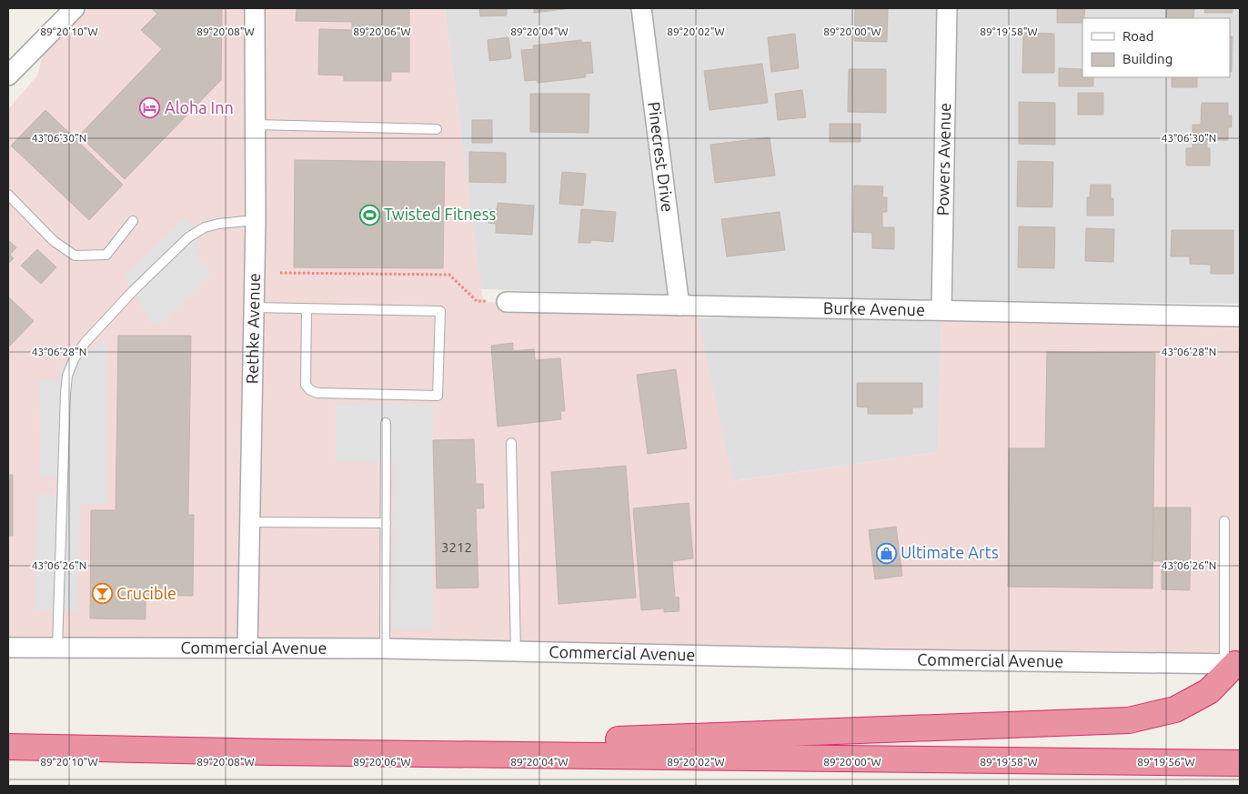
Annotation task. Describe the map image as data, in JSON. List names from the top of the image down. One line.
{"streets":{"street":["Pinecrest Drive","Powers Avenue","Burke Avenue","Rethke Avenue","Commercial Avenue"]},"crossings":[["Pinecrest Drive","Burke Avenue"],["Powers Avenue","Burke Avenue"],["Rethke Avenue","Commercial Avenue"]],"places":{"hotel":["Aloha Inn"],"sports":["Twisted Fitness"],"shop":["Ultimate Arts"],"bar":["Crucible"]},"house_numbers":["3212"],"legend":["Road","Building"],"coordinates":["89°20'10\"W","89°20'08\"W","89°20'06\"W","89°20'04\"W","89°20'02\"W","89°20'00\"W","89°19'58\"W","43°06'30\"N","43°06'28\"N","43°06'26\"N","89°19'56\"W"]}
